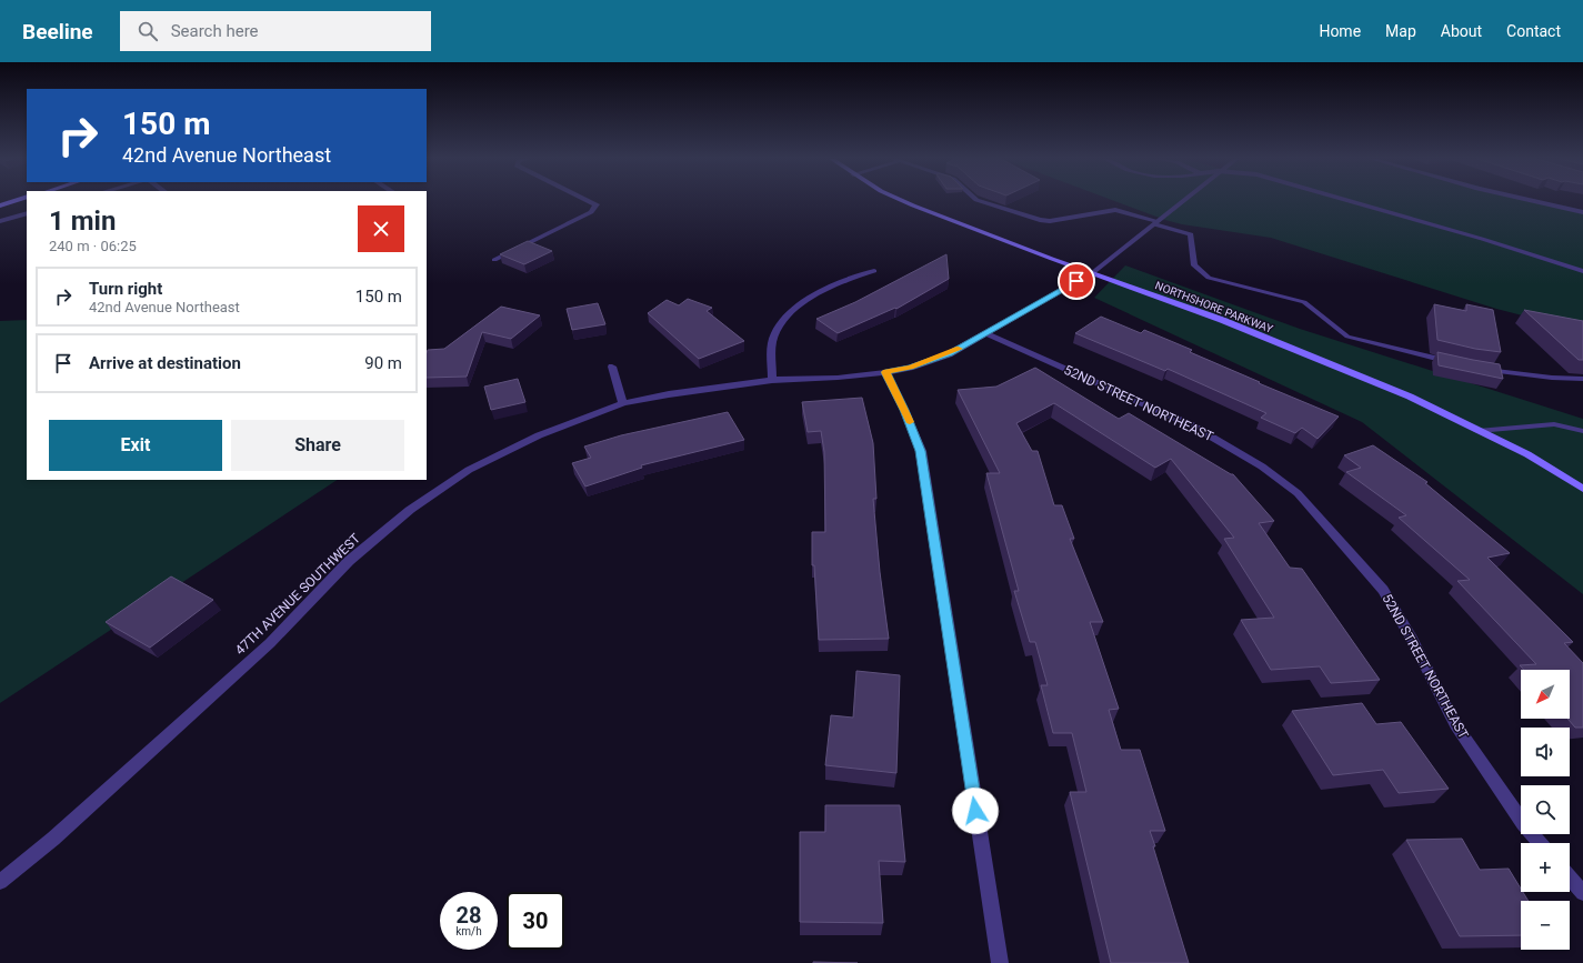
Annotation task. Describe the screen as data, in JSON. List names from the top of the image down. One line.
{"streets":{"street":["NORTHSHORE PARKWAY","52ND STREET NORTHEAST","47TH AVENUE SOUTHWEST"]},"crossings":[["NORTHSHORE PARKWAY","47TH AVENUE SOUTHWEST"],["52ND STREET NORTHEAST","47TH AVENUE SOUTHWEST"]],"north":"bottom left","page":{"header":"Beeline","search":"Search here","nav":["Home","Map","About","Contact"],"turn":["150 m","42nd Avenue Northeast"],"heading":["1 min","240 m · 06:25"],"list":[{"name":"Turn right","note":"42nd Avenue Northeast","value":"150 m"},{"name":"Arrive at destination","value":"90 m"}],"buttons":["Exit","Share"],"map_buttons":["+","−"],"speed":"28 km/h","limit":"30"}}
